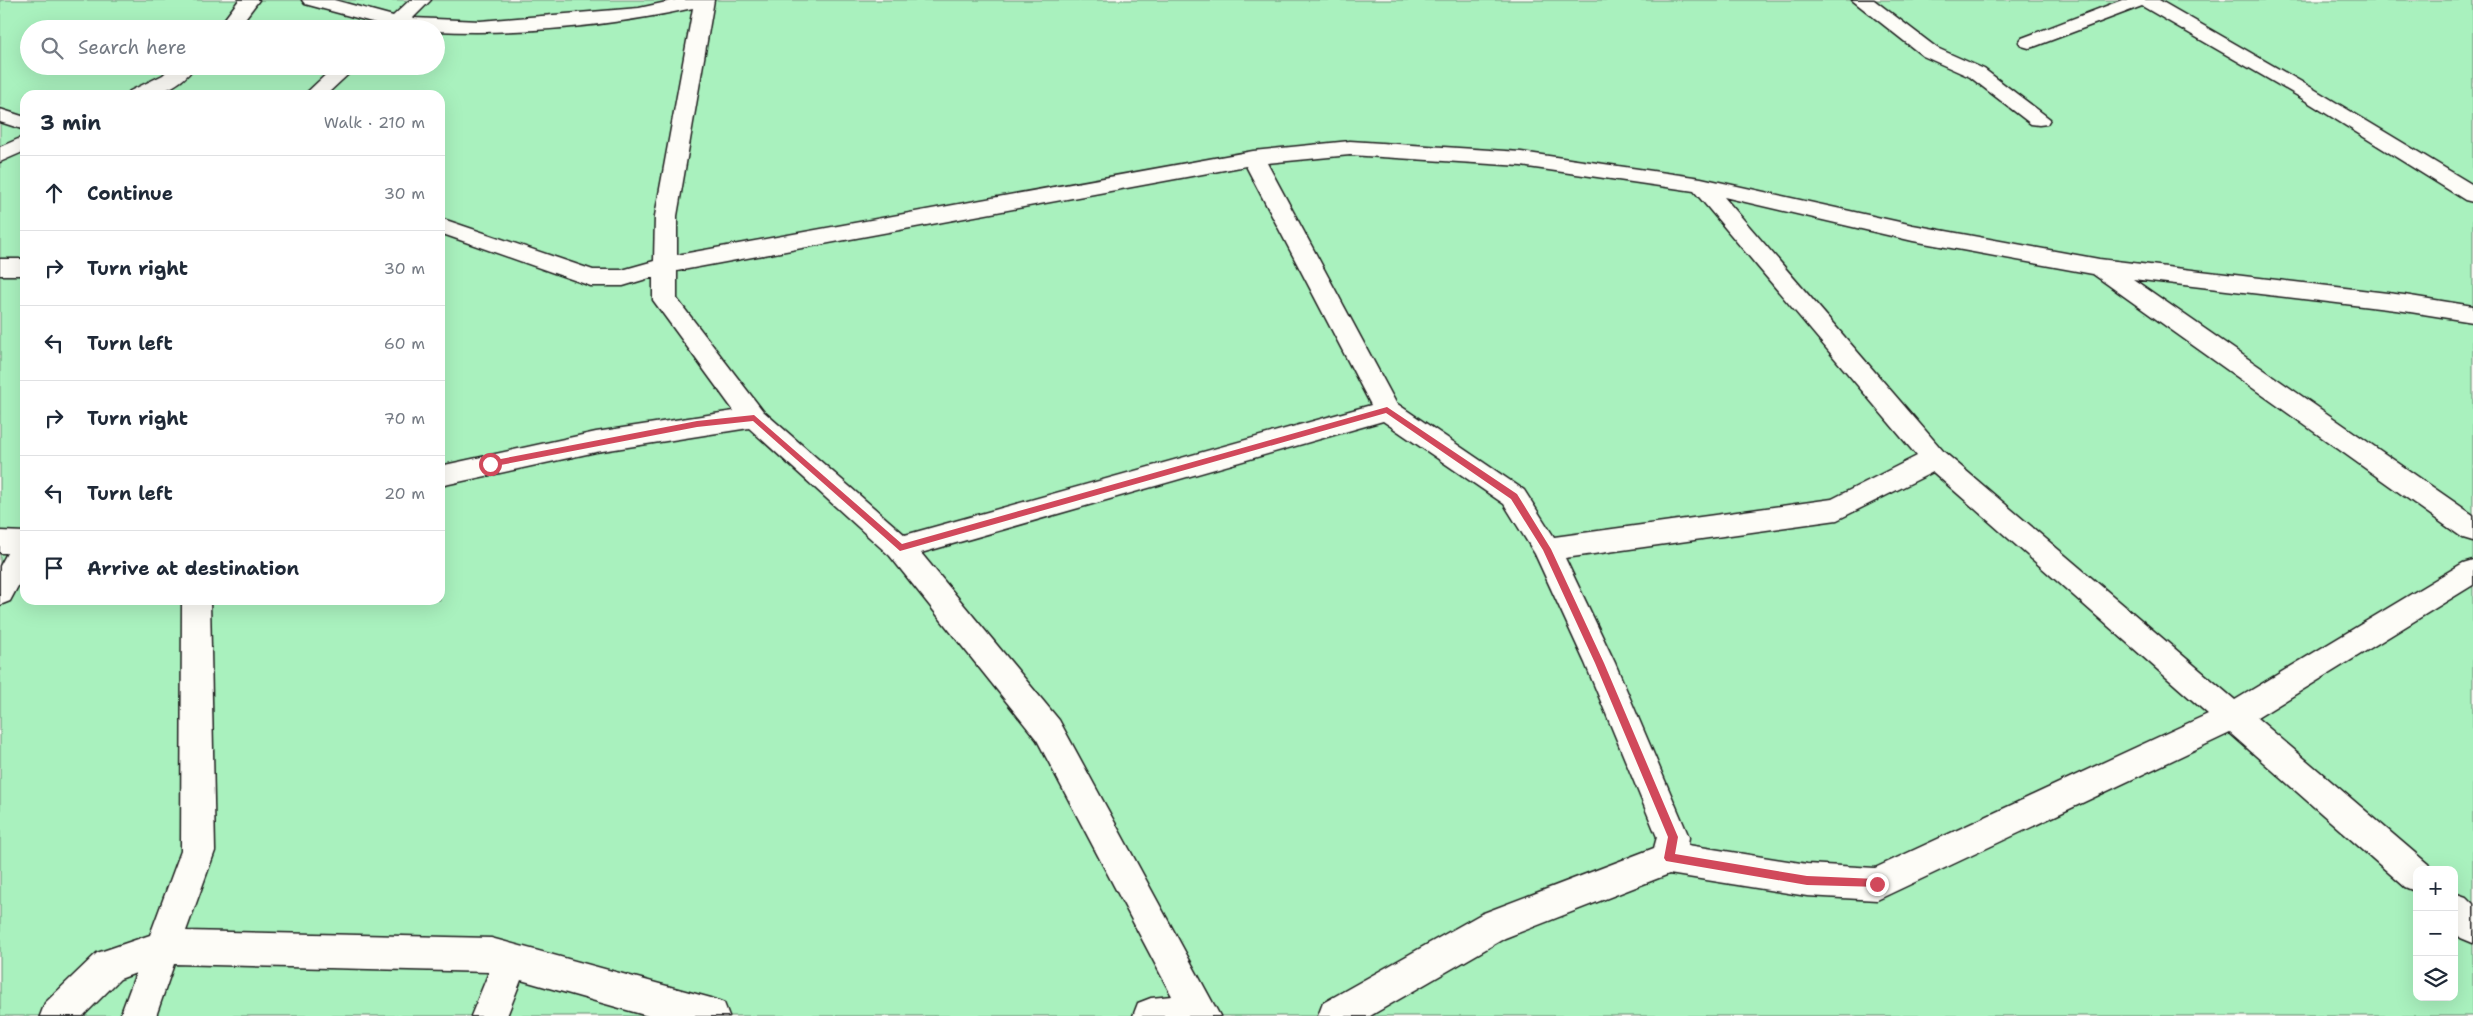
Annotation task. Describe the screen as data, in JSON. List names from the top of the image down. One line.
{"page":{"search":"Search here","heading":["3 min","Walk · 210 m"],"list":[["Continue","30 m"],["Turn right","30 m"],["Turn left","60 m"],["Turn right","70 m"],["Turn left","20 m"],"Arrive at destination"],"map_buttons":["+","−"]}}
